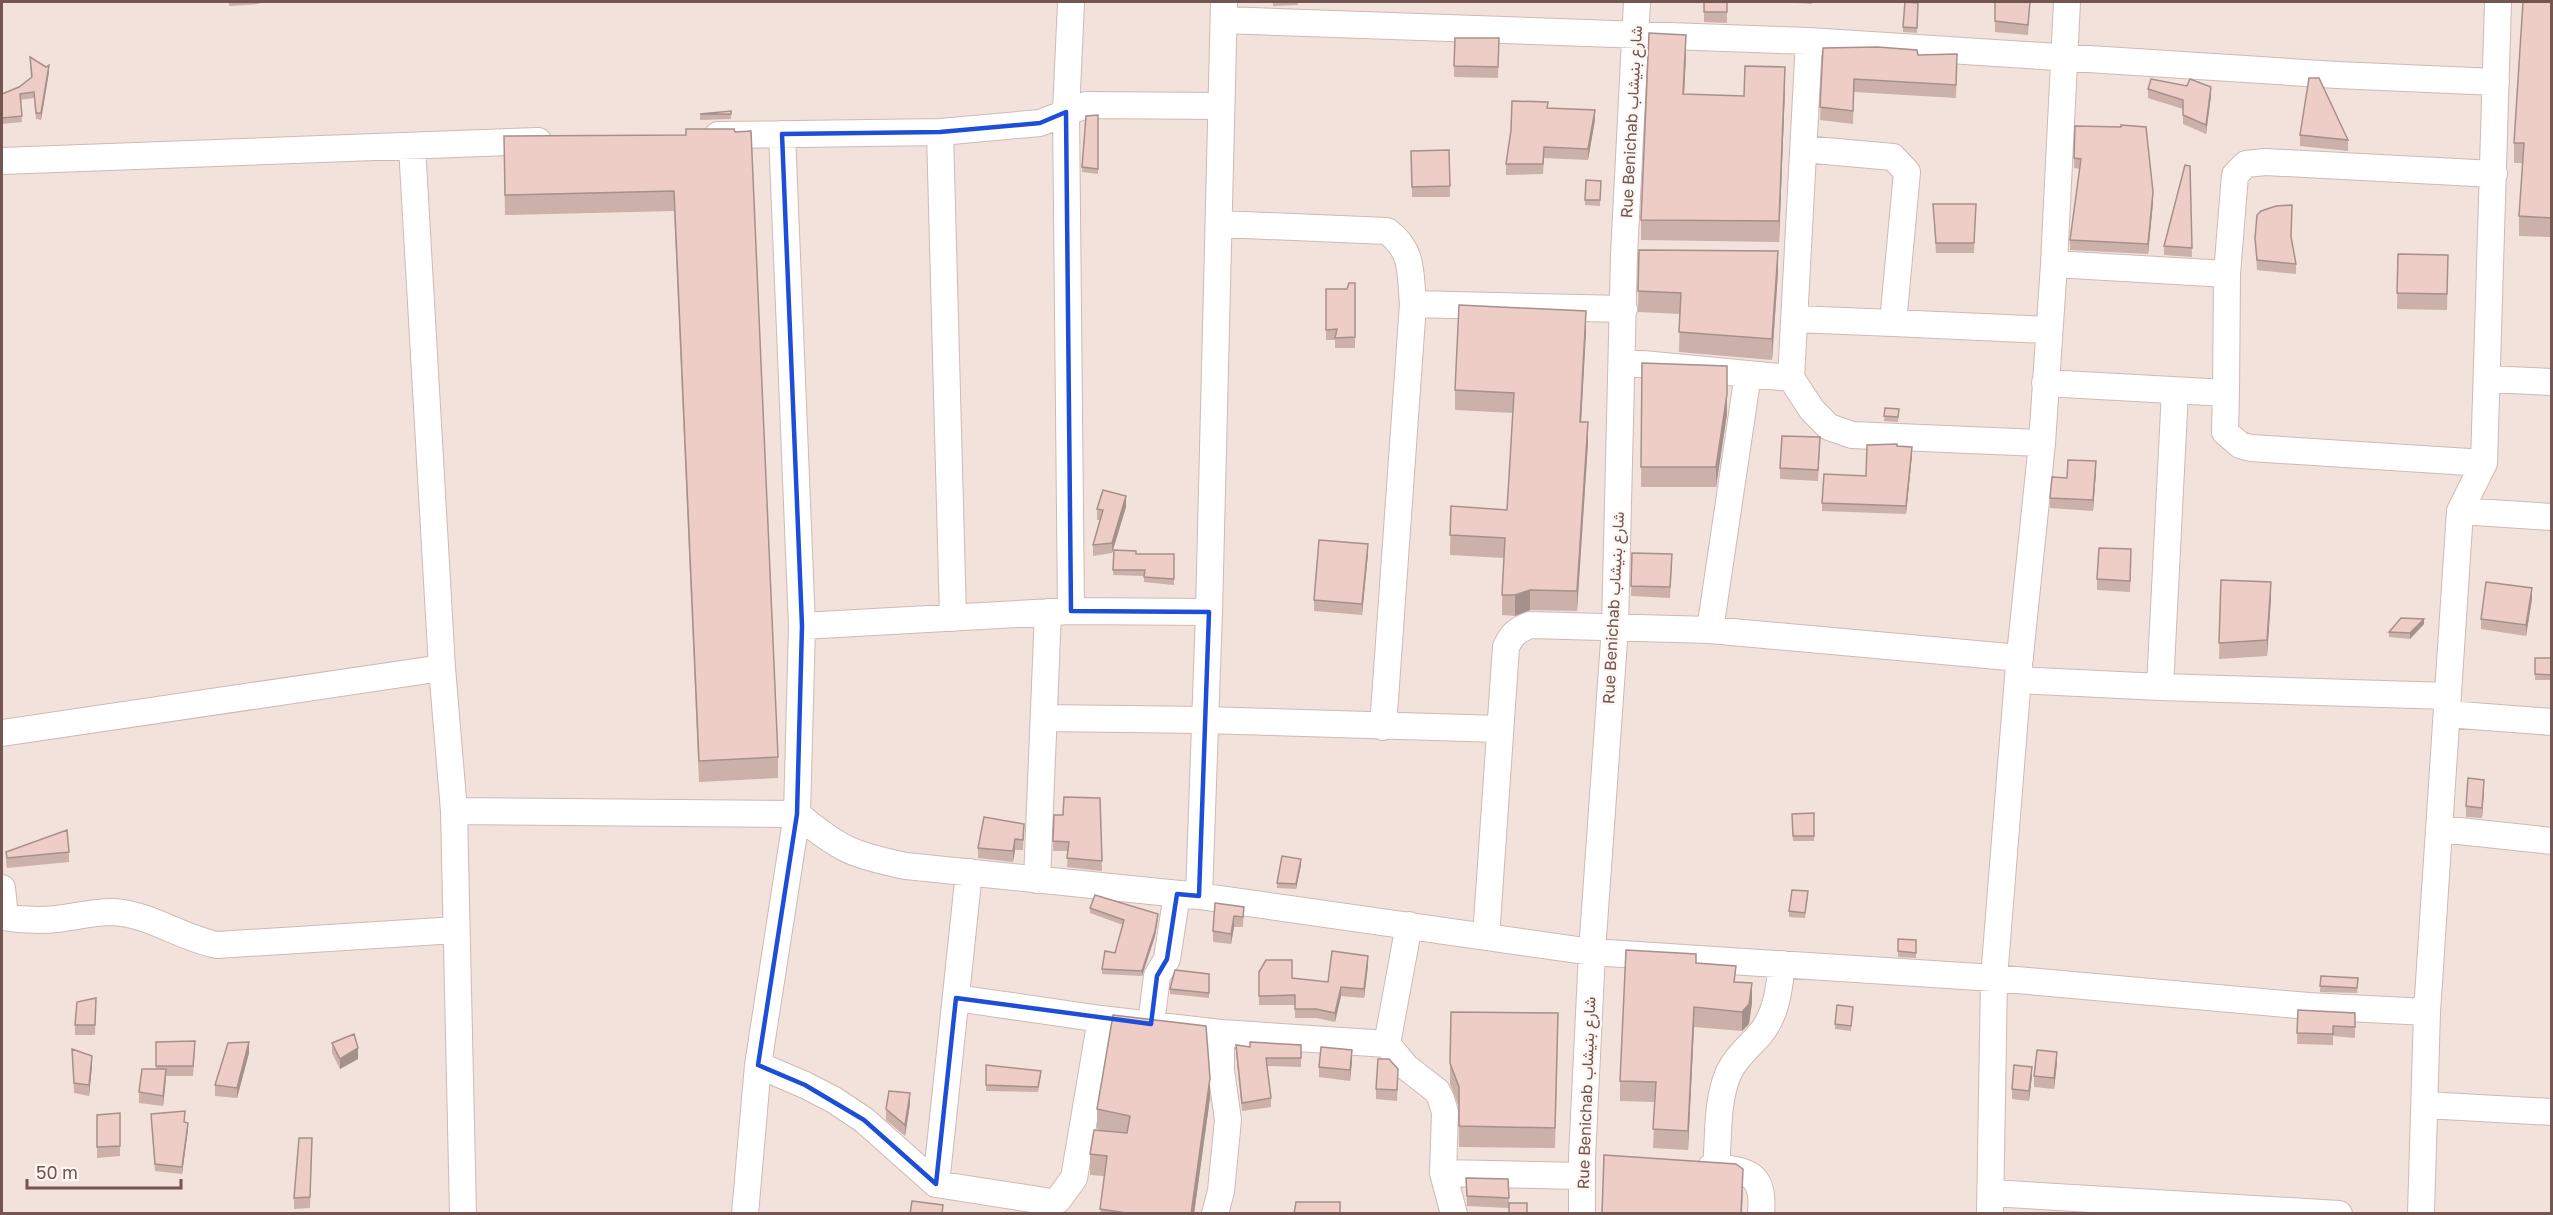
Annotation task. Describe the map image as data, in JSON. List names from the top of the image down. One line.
{"streets":{"street":["Rue Benichab شارع بنيشاب"]},"scale_bar":"50 m"}
